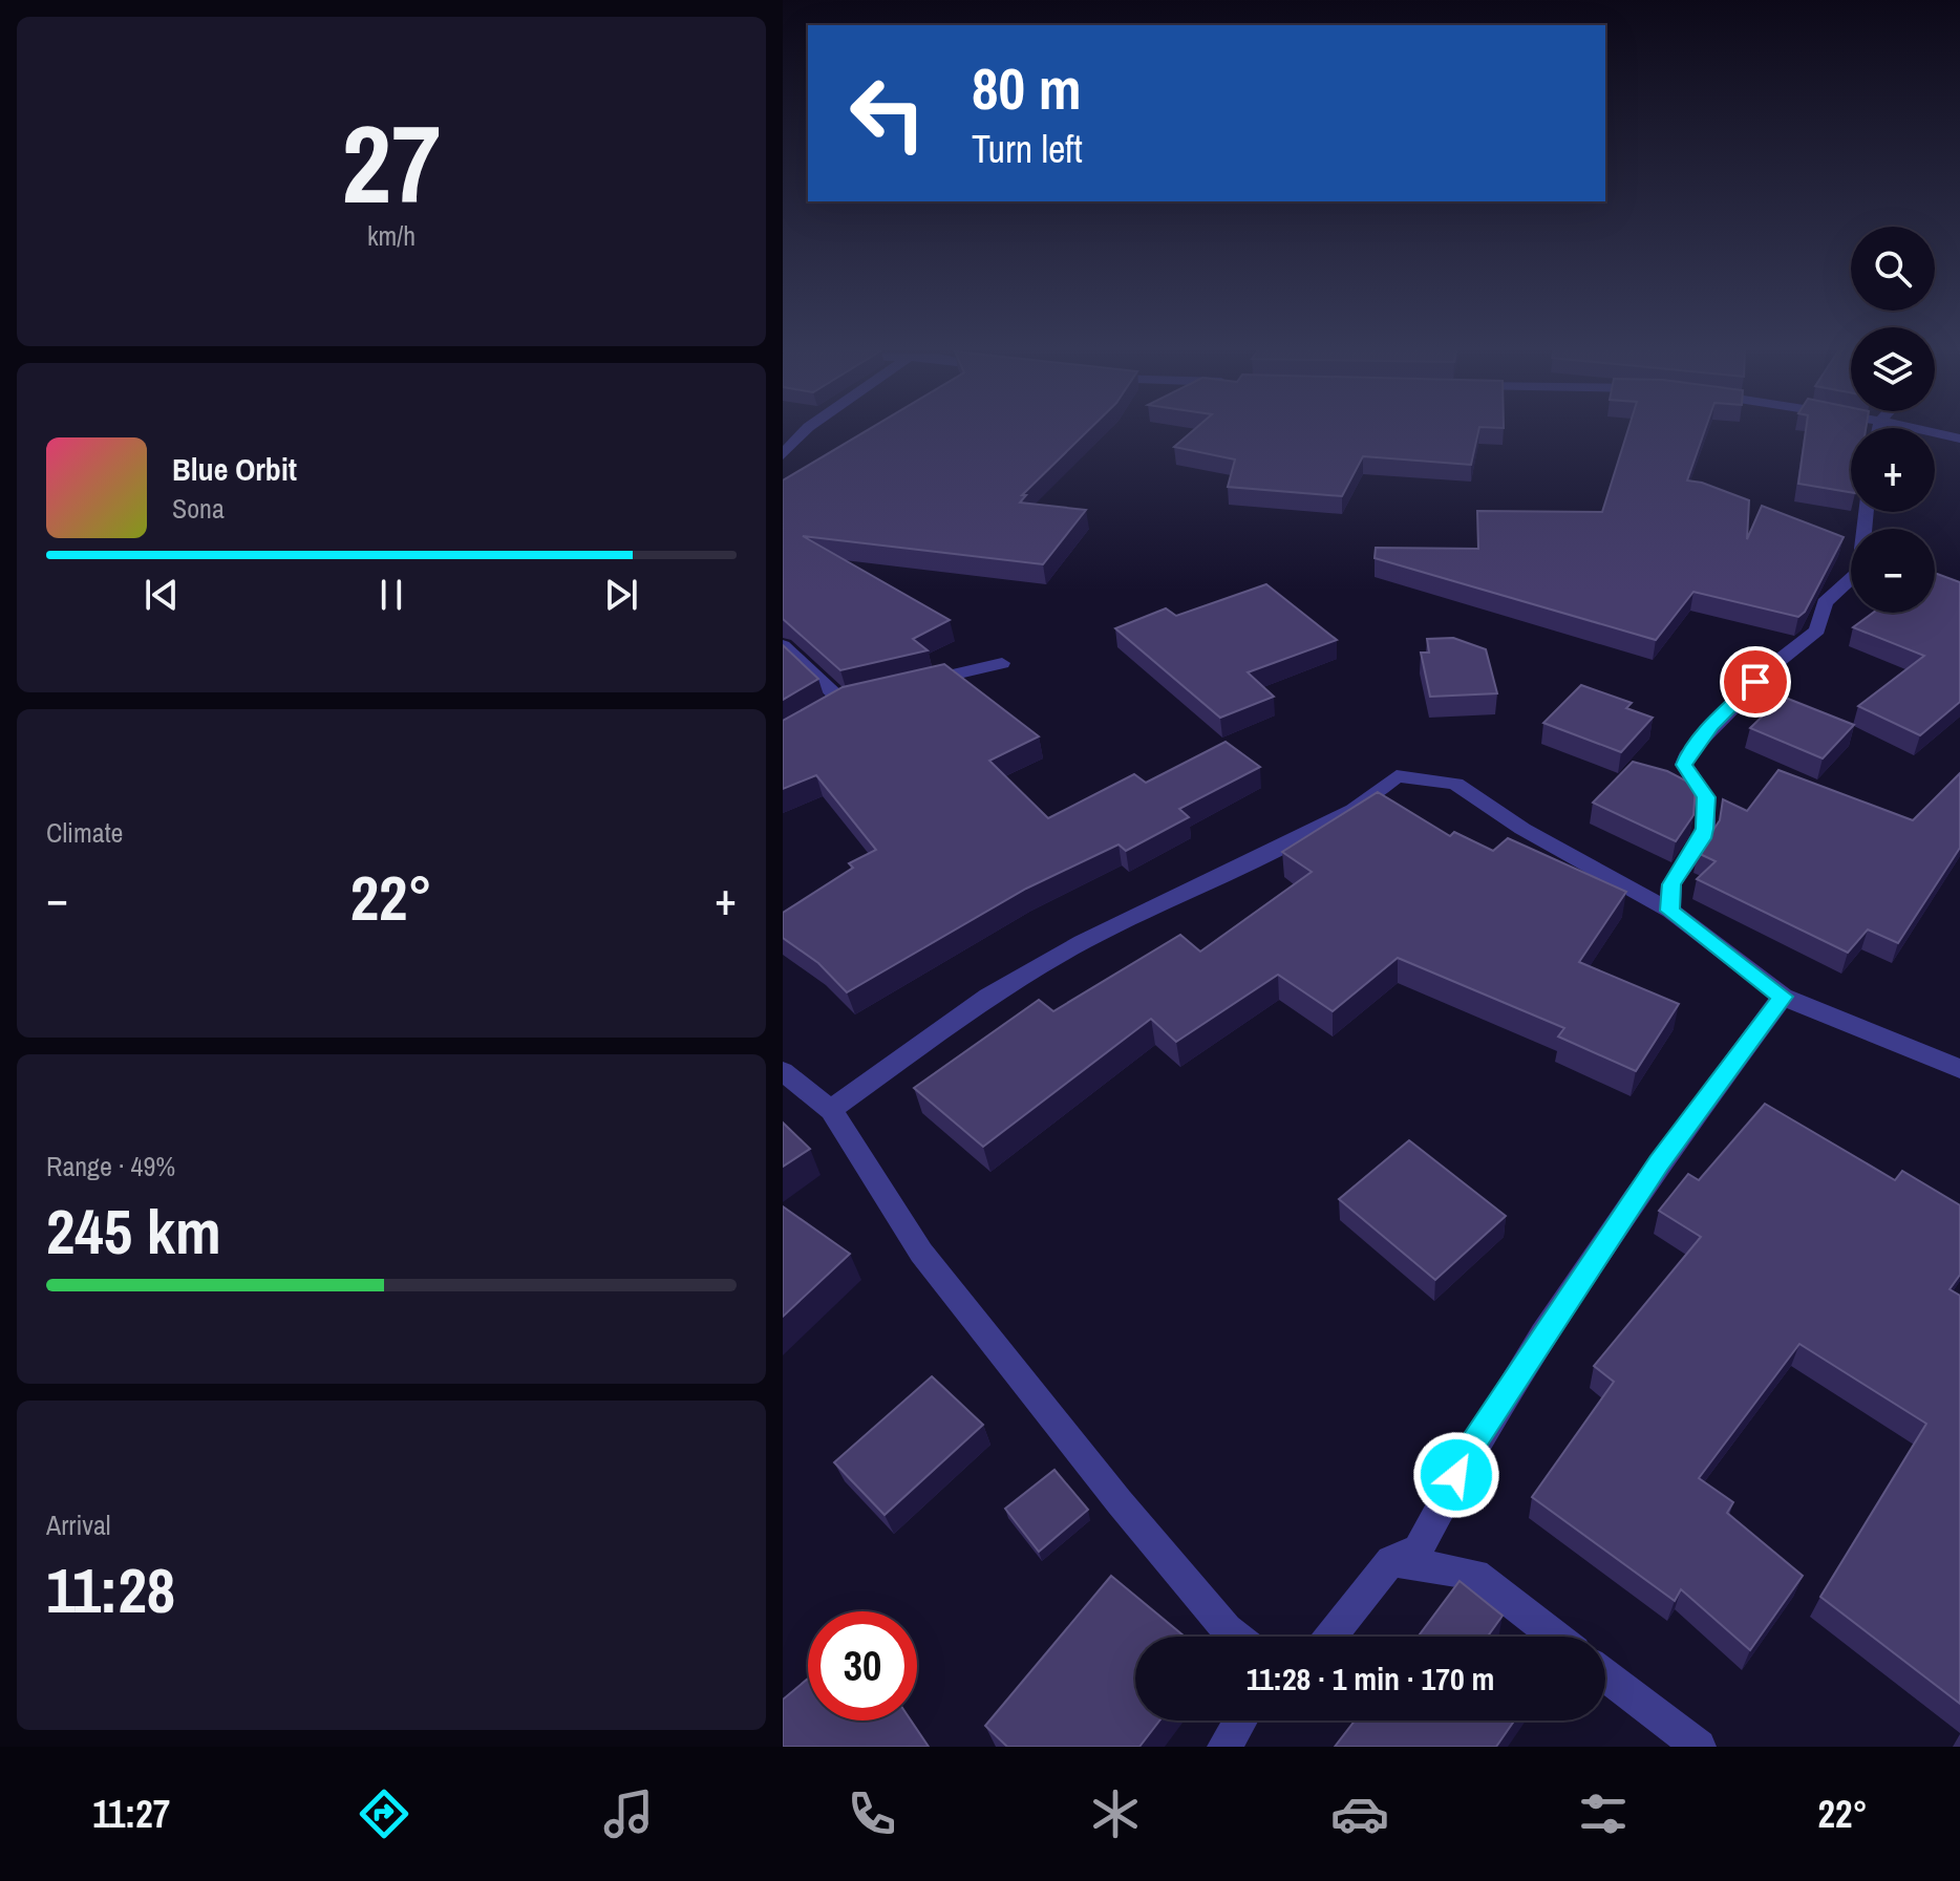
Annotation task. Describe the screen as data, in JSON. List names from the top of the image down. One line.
{"page":{"tile":[["27","km/h"],"Climate",["Range · 49%","245 km"],["Arrival","11:28"]],"turn":["80 m","Turn left"],"map_buttons":["+","−"],"song":["Blue Orbit","Sona"],"heat":["−","22°","+"],"limit":"30","trip":"11:28 · 1 min · 170 m","tabs":["11:27","22°"]}}
